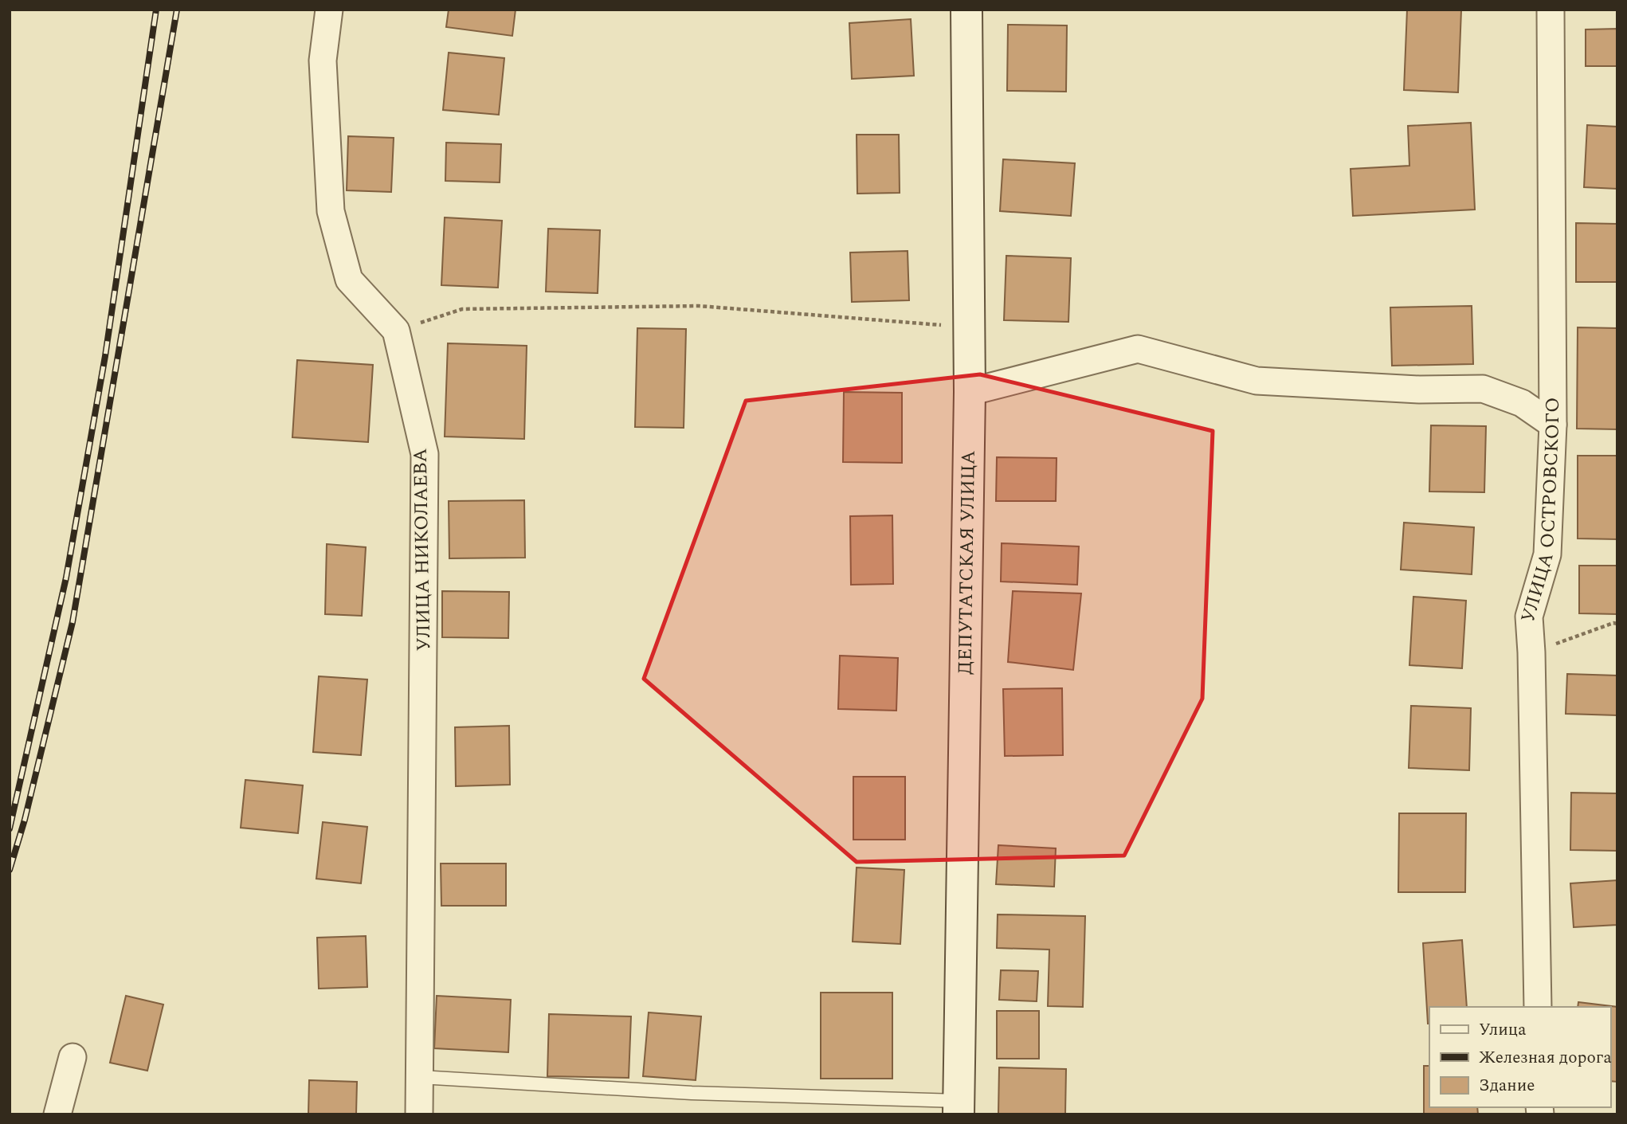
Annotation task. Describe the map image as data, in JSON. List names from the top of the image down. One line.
{"streets":{"main road":["ДЕПУТАТСКАЯ УЛИЦА"],"street":["УЛИЦА ОСТРОВСКОГО","УЛИЦА НИКОЛАЕВА"]},"legend":["Улица","Железная дорога","Здание"]}
